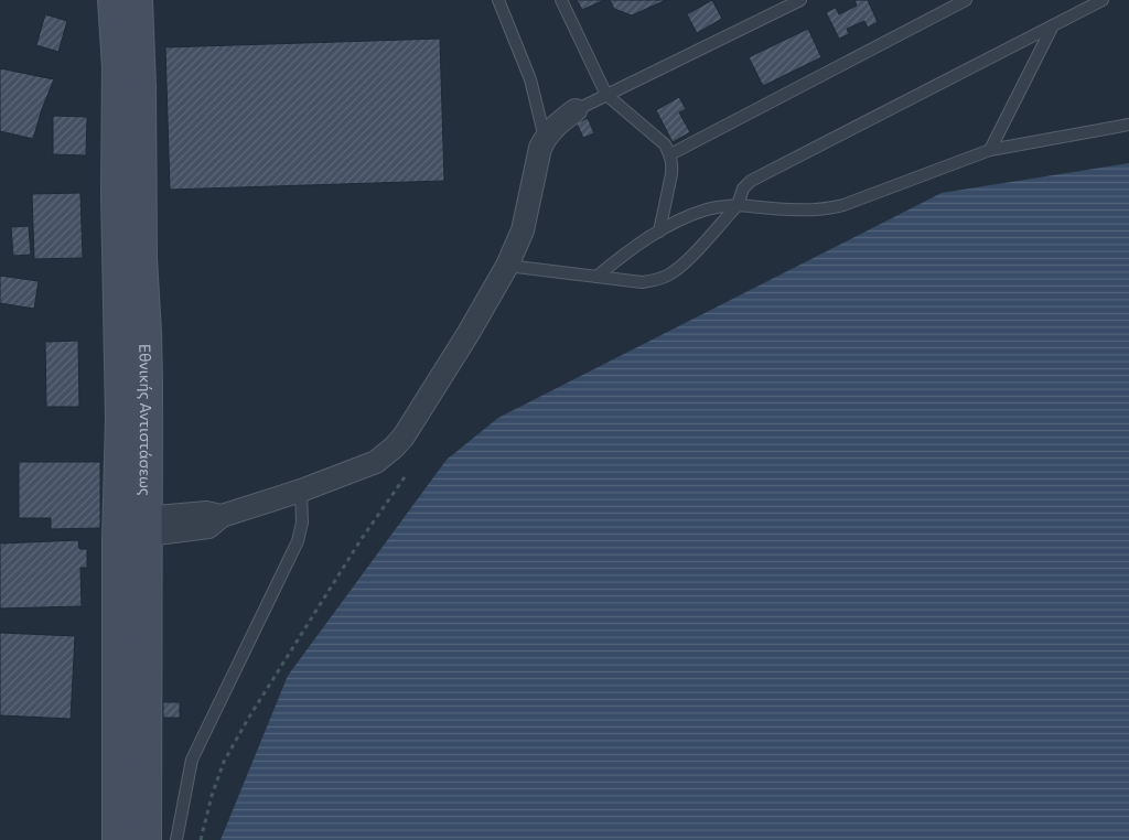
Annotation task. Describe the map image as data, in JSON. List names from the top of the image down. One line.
{"streets":{"main road":["Εθνικής Αντιστάσεως"]}}
